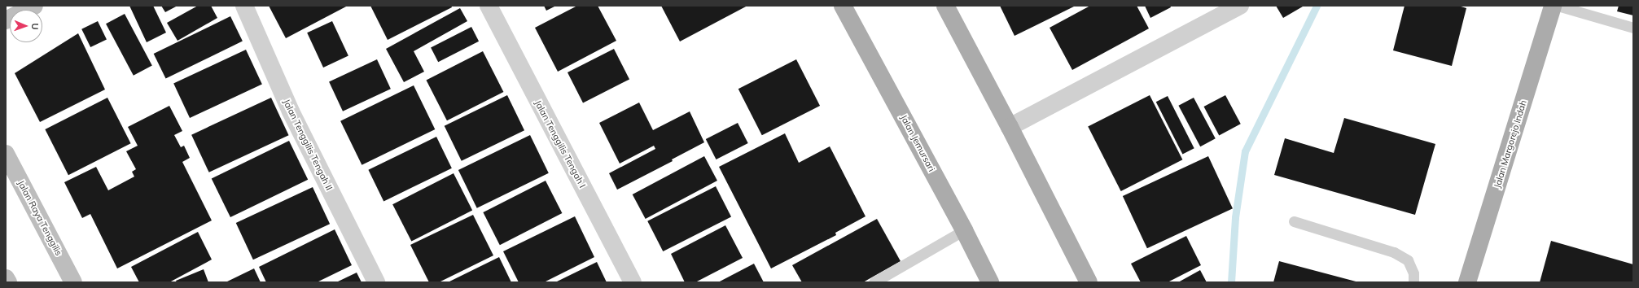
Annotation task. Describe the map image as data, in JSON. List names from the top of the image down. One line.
{"streets":{"main road":["Jalan Jemursari","Jalan Margorejo Indah","Jalan Raya Tenggilis"],"street":["Jalan Tenggilis Tengah I","Jalan Tenggilis Tengah II"]},"north":"right"}
